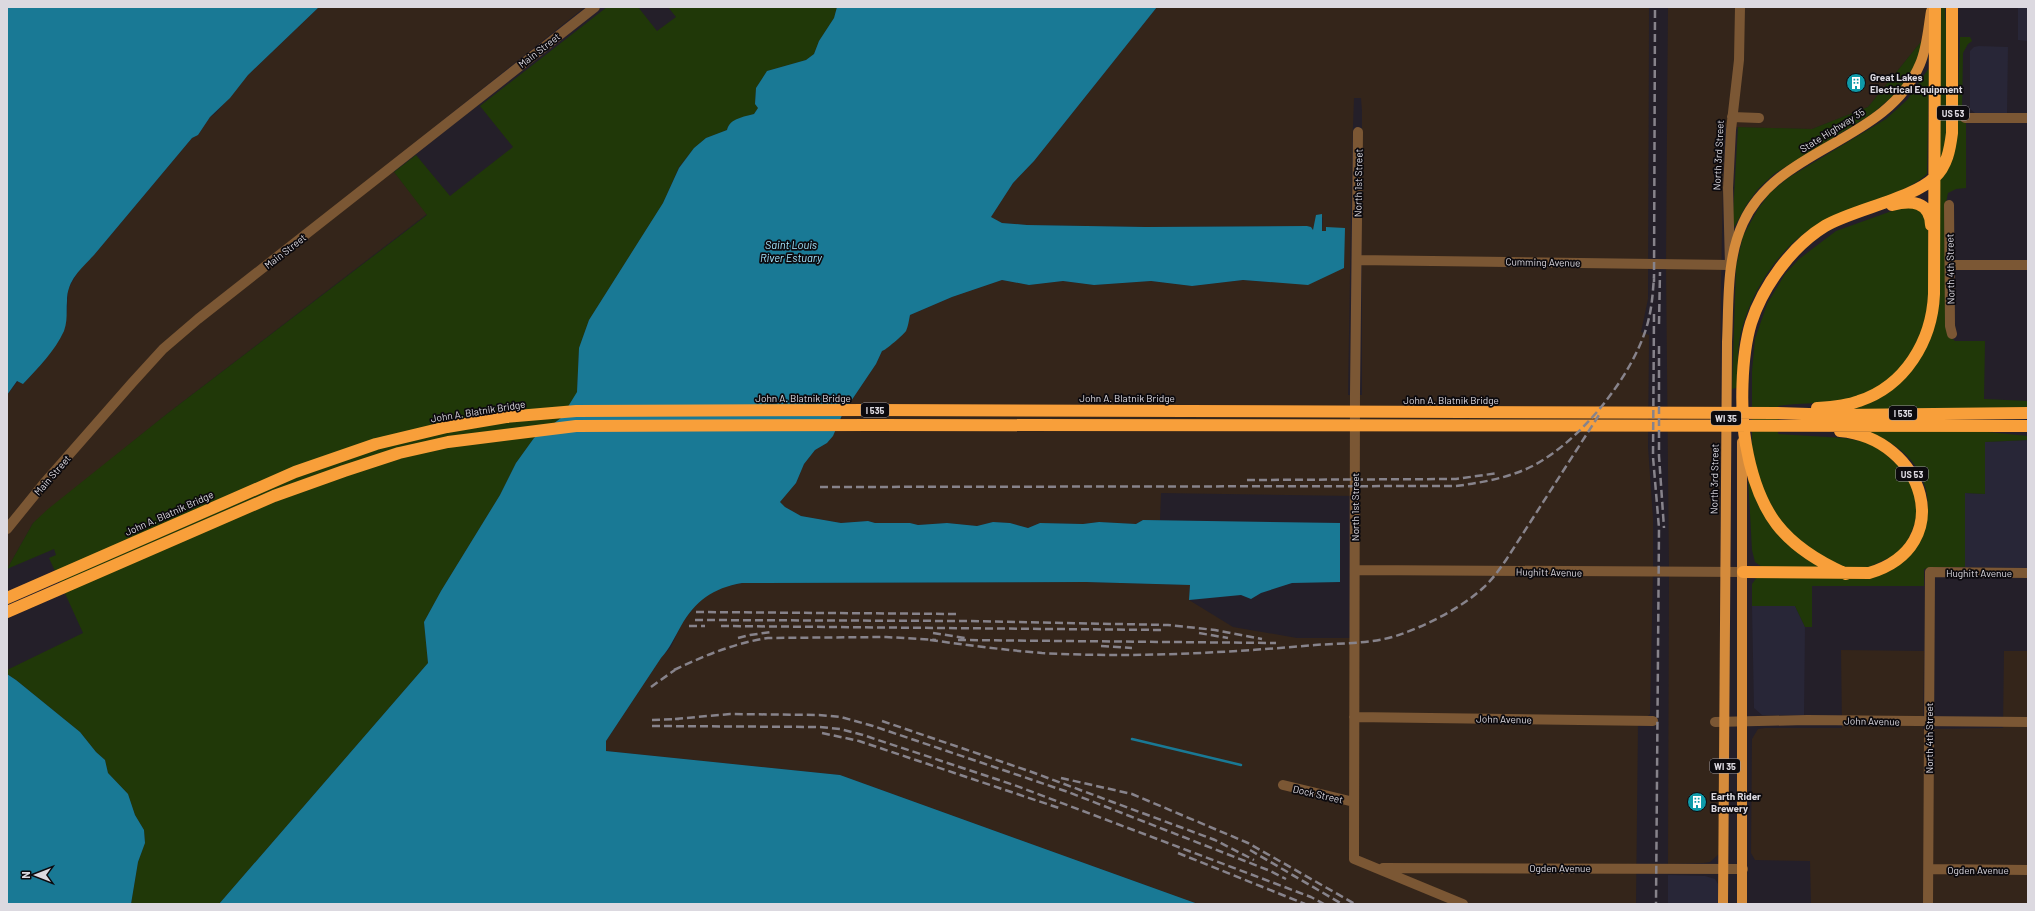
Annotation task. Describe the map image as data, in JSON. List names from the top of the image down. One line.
{"streets":{"highway":["US 53","John A. Blatnik Bridge","I 535"],"main road":["State Highway 35","North 3rd Street","WI 35"],"street":["Main Street","North 1st Street","Cumming Avenue","North 4th Street","Hughitt Avenue","John Avenue","Dock Street","Ogden Avenue"]},"crossings":[["US 53","John A. Blatnik Bridge"],["US 53","I 535"],["US 53","WI 35"],["State Highway 35","North 3rd Street"],["State Highway 35","Cumming Avenue"],["North 3rd Street","Cumming Avenue"],["North 3rd Street","Hughitt Avenue"],["North 3rd Street","John Avenue"],["North 3rd Street","Ogden Avenue"],["North 1st Street","Cumming Avenue"],["North 1st Street","Hughitt Avenue"],["North 1st Street","John Avenue"],["North 1st Street","Dock Street"],["North 1st Street","Ogden Avenue"],["North 4th Street","Hughitt Avenue"],["North 4th Street","John Avenue"],["North 4th Street","Ogden Avenue"],["John A. Blatnik Bridge","I 535"],["WI 35","Hughitt Avenue"],["WI 35","John Avenue"],["WI 35","Ogden Avenue"]],"water":["Saint Louis River Estuary"],"places":{"building":["Great Lakes Electrical Equipment","Earth Rider Brewery"]},"north":"left"}
